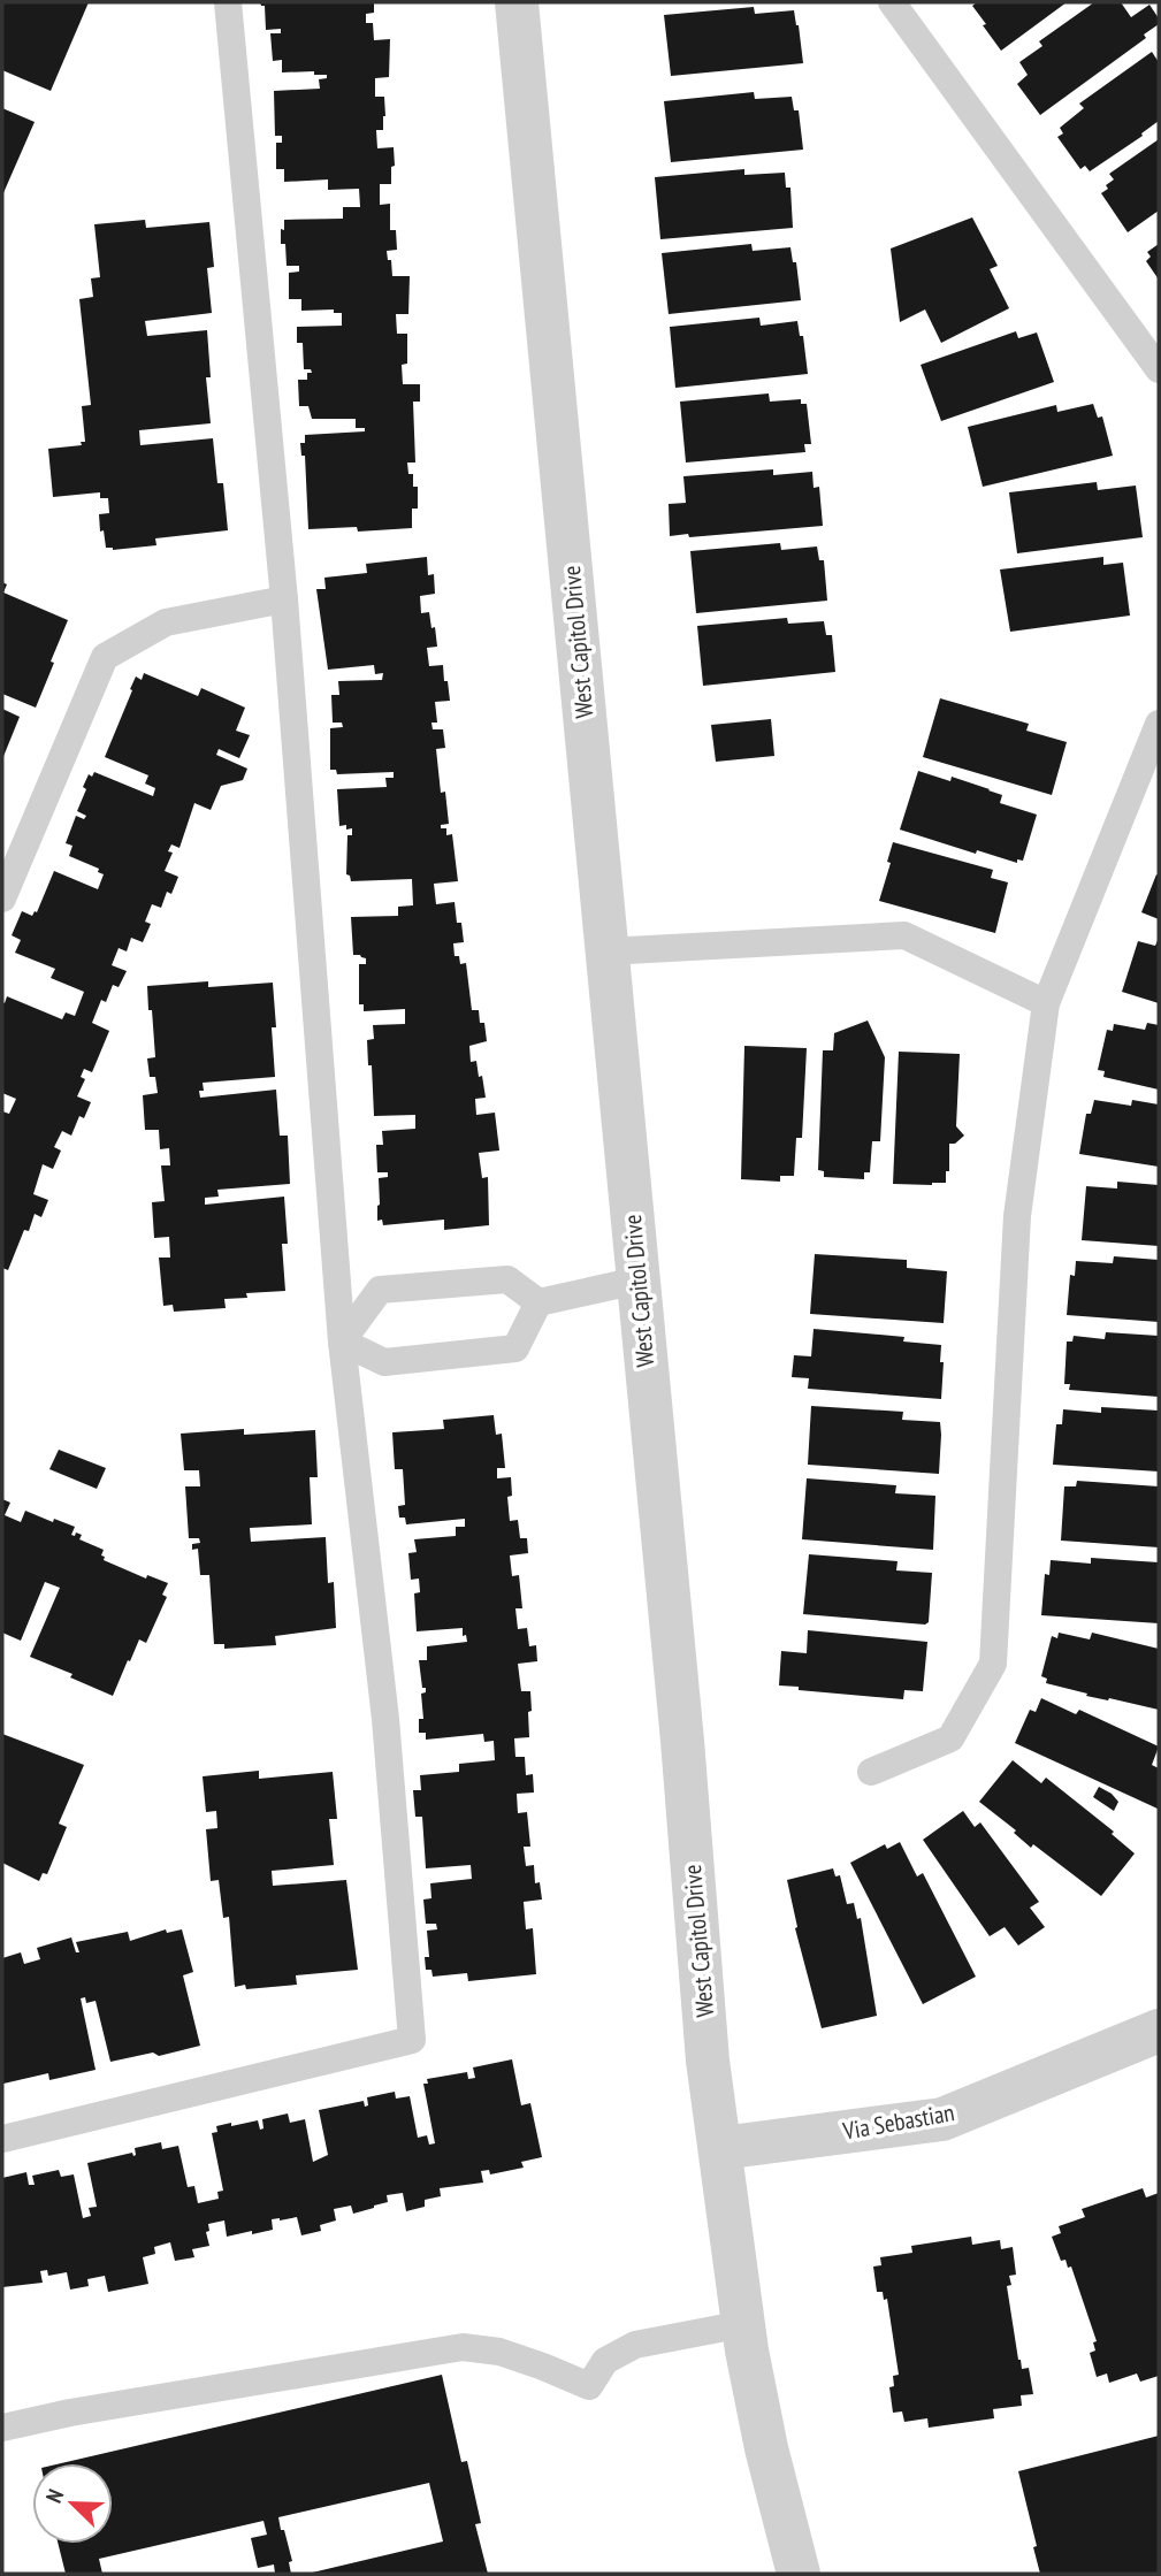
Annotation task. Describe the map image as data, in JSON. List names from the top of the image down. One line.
{"streets":{"street":["West Capitol Drive","Via Sebastian"]},"crossings":[["West Capitol Drive","Via Sebastian"]],"north":"top left"}
